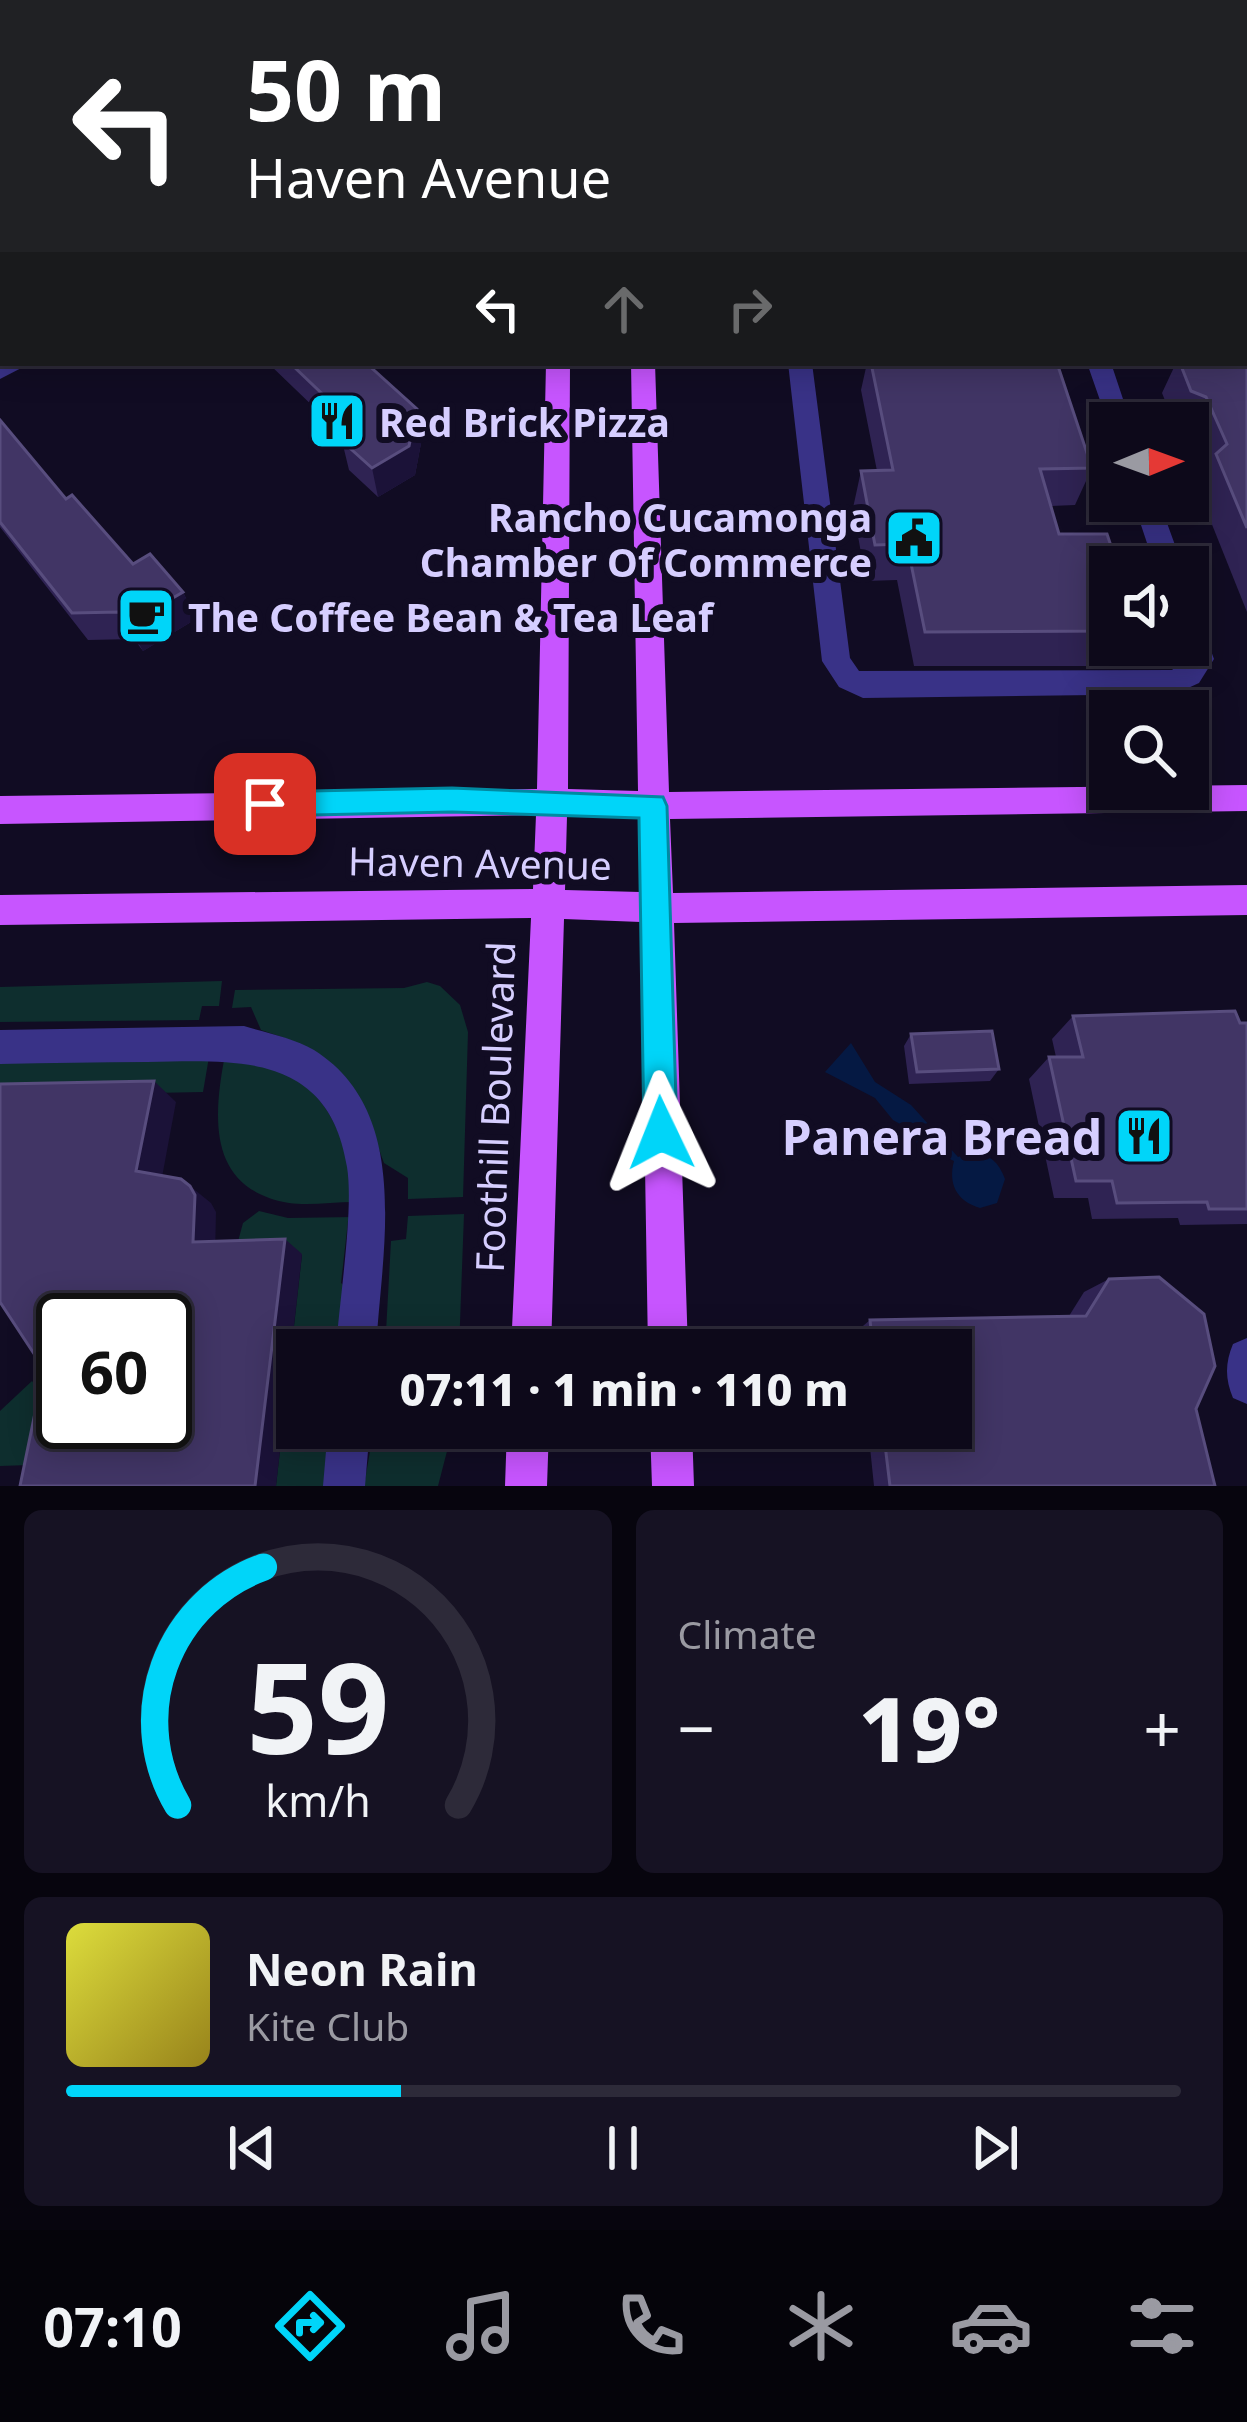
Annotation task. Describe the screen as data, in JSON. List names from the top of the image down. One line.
{"streets":{"main road":["Haven Avenue","Foothill Boulevard"]},"crossings":[["Haven Avenue","Foothill Boulevard"]],"places":{"restaurant":["Red Brick Pizza","Panera Bread"],"public building":["Rancho Cucamonga Chamber Of Commerce"],"cafe":["The Coffee Bean & Tea Leaf"]},"north":"right","page":{"turn":["50 m","Haven Avenue"],"limit":"60","trip":"07:11 · 1 min · 110 m","tile":"Climate","heat":["−","19°","+"],"song":["Neon Rain","Kite Club"],"tabs":"07:10","gauge":["59","km/h"]}}
